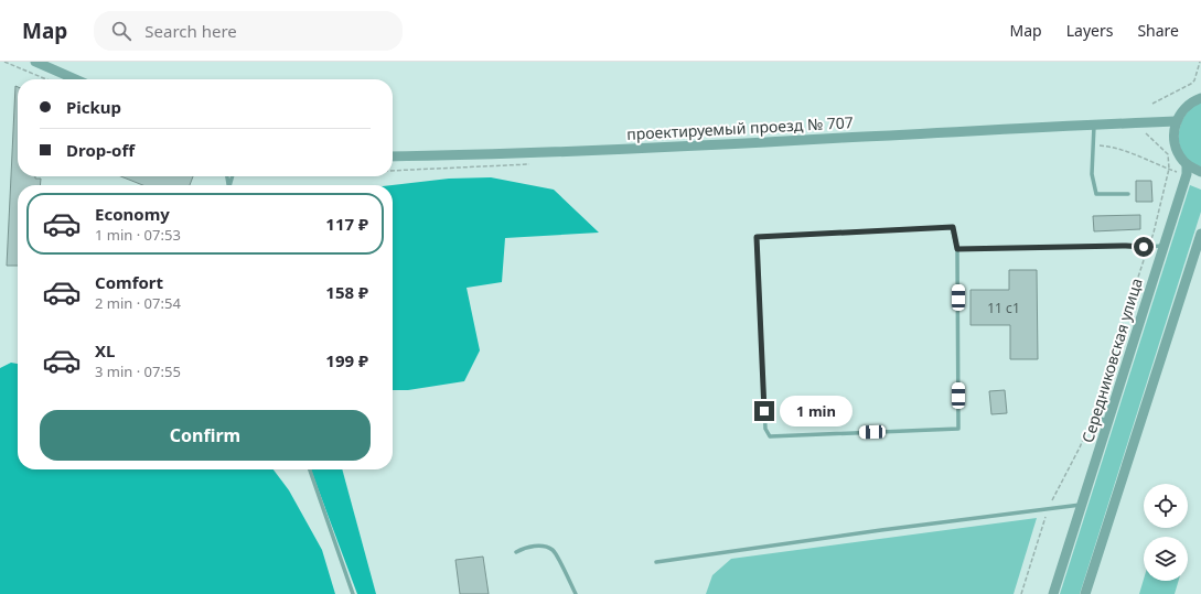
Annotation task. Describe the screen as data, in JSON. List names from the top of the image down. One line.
{"streets":{"street":["проектируемый проезд № 707","Середниковская улица"]},"house_numbers":["11 с1"],"page":{"header":"Map","search":"Search here","nav":["Map","Layers","Share"],"banner":["Pickup","Drop-off"],"list":[{"name":"Economy","note":"1 min · 07:53","value":"117 ₽"},{"name":"Comfort","note":"2 min · 07:54","value":"158 ₽"},{"name":"XL","note":"3 min · 07:55","value":"199 ₽"}],"bubble":"1 min","buttons":"Confirm"}}
